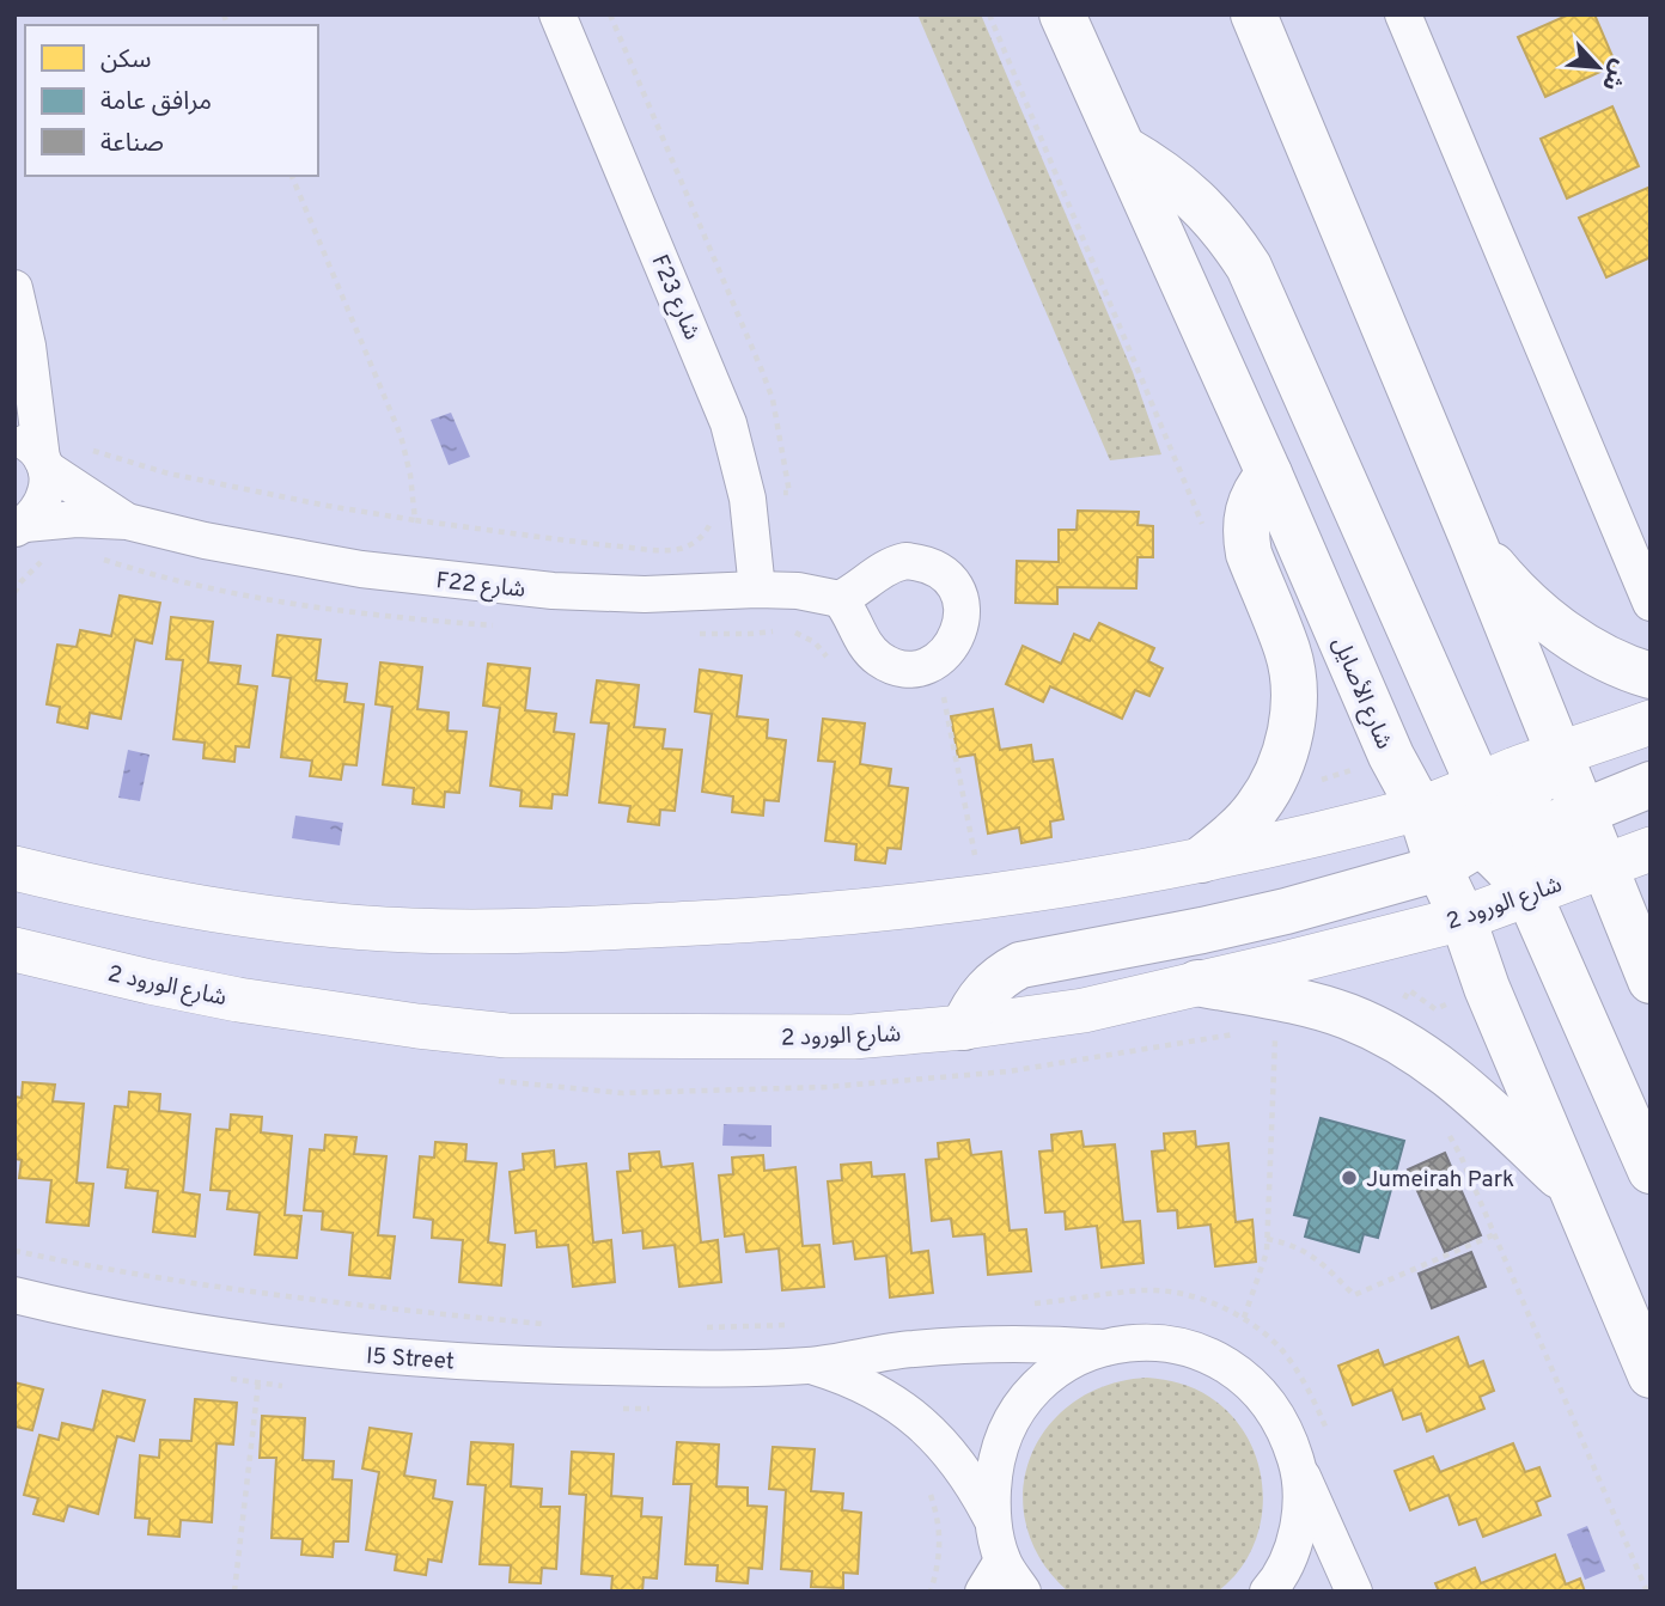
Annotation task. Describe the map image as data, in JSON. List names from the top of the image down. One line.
{"streets":{"main road":["شارع الأصايل"],"street":["F23 شارع","F22 شارع","شارع الورود 2","I5 Street"]},"crossings":[["F23 شارع","F22 شارع"],["شارع الأصايل","شارع الورود 2"]],"places":["Jumeirah Park"],"legend":["سكن","مرافق عامة","صناعة"],"north":"bottom right"}
